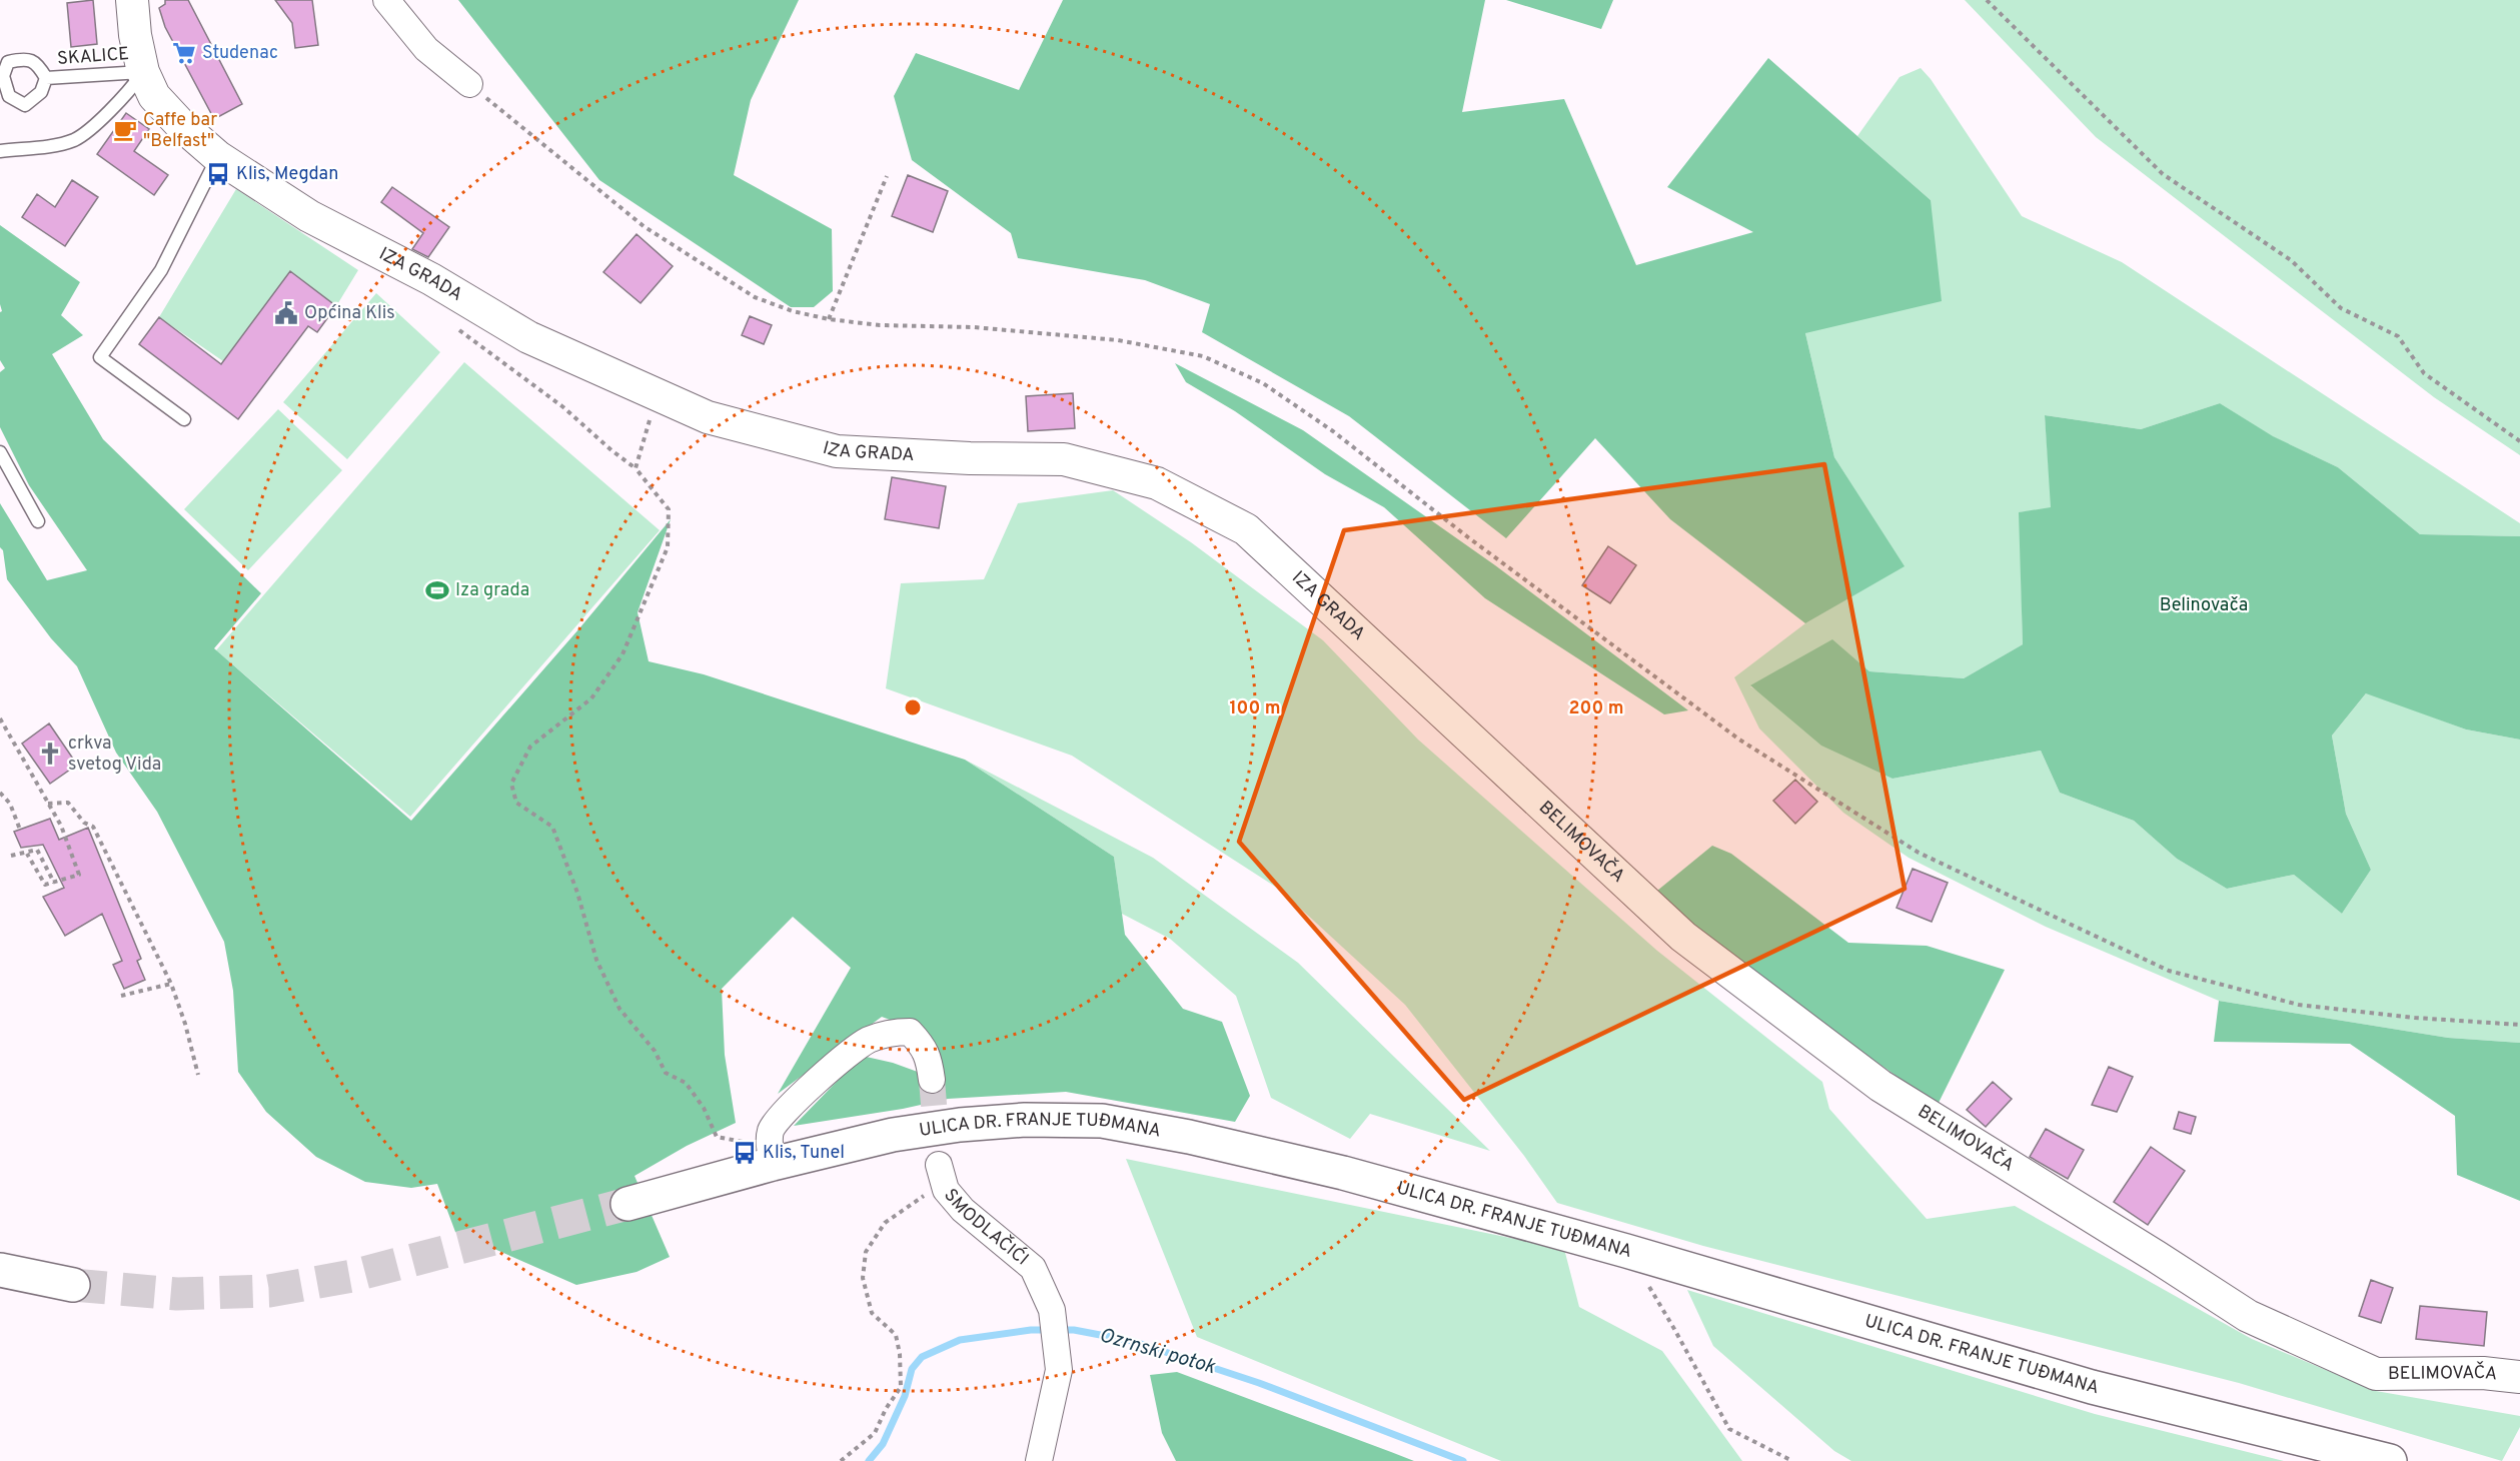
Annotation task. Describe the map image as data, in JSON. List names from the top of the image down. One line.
{"streets":{"main road":["ULICA DR. FRANJE TUĐMANA"],"street":["IZA GRADA","BELIMOVAČA","SMODLAČIĆI"],"lane":["SKALICE"]},"crossings":[["SKALICE","IZA GRADA"],["IZA GRADA","BELIMOVAČA"]],"water":["Ozrnski potok"],"parks":["Belinovača"],"places":{"supermarket":["Studenac"],"cafe":["Caffe bar \"Belfast\""],"bus stop":["Klis, Megdan","Klis, Tunel"],"public building":["Općina Klis"],"sports":["Iza grada"],"church":["crkva svetog Vida"]},"rings":["100 m","200 m"]}
